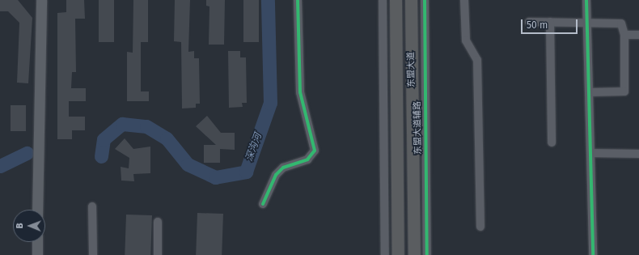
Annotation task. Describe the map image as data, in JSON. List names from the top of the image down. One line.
{"streets":{"highway":["东盟大道"],"street":["东盟大道辅路"]},"water":["深沟河"],"scale_bar":"50 m","north":"left"}
